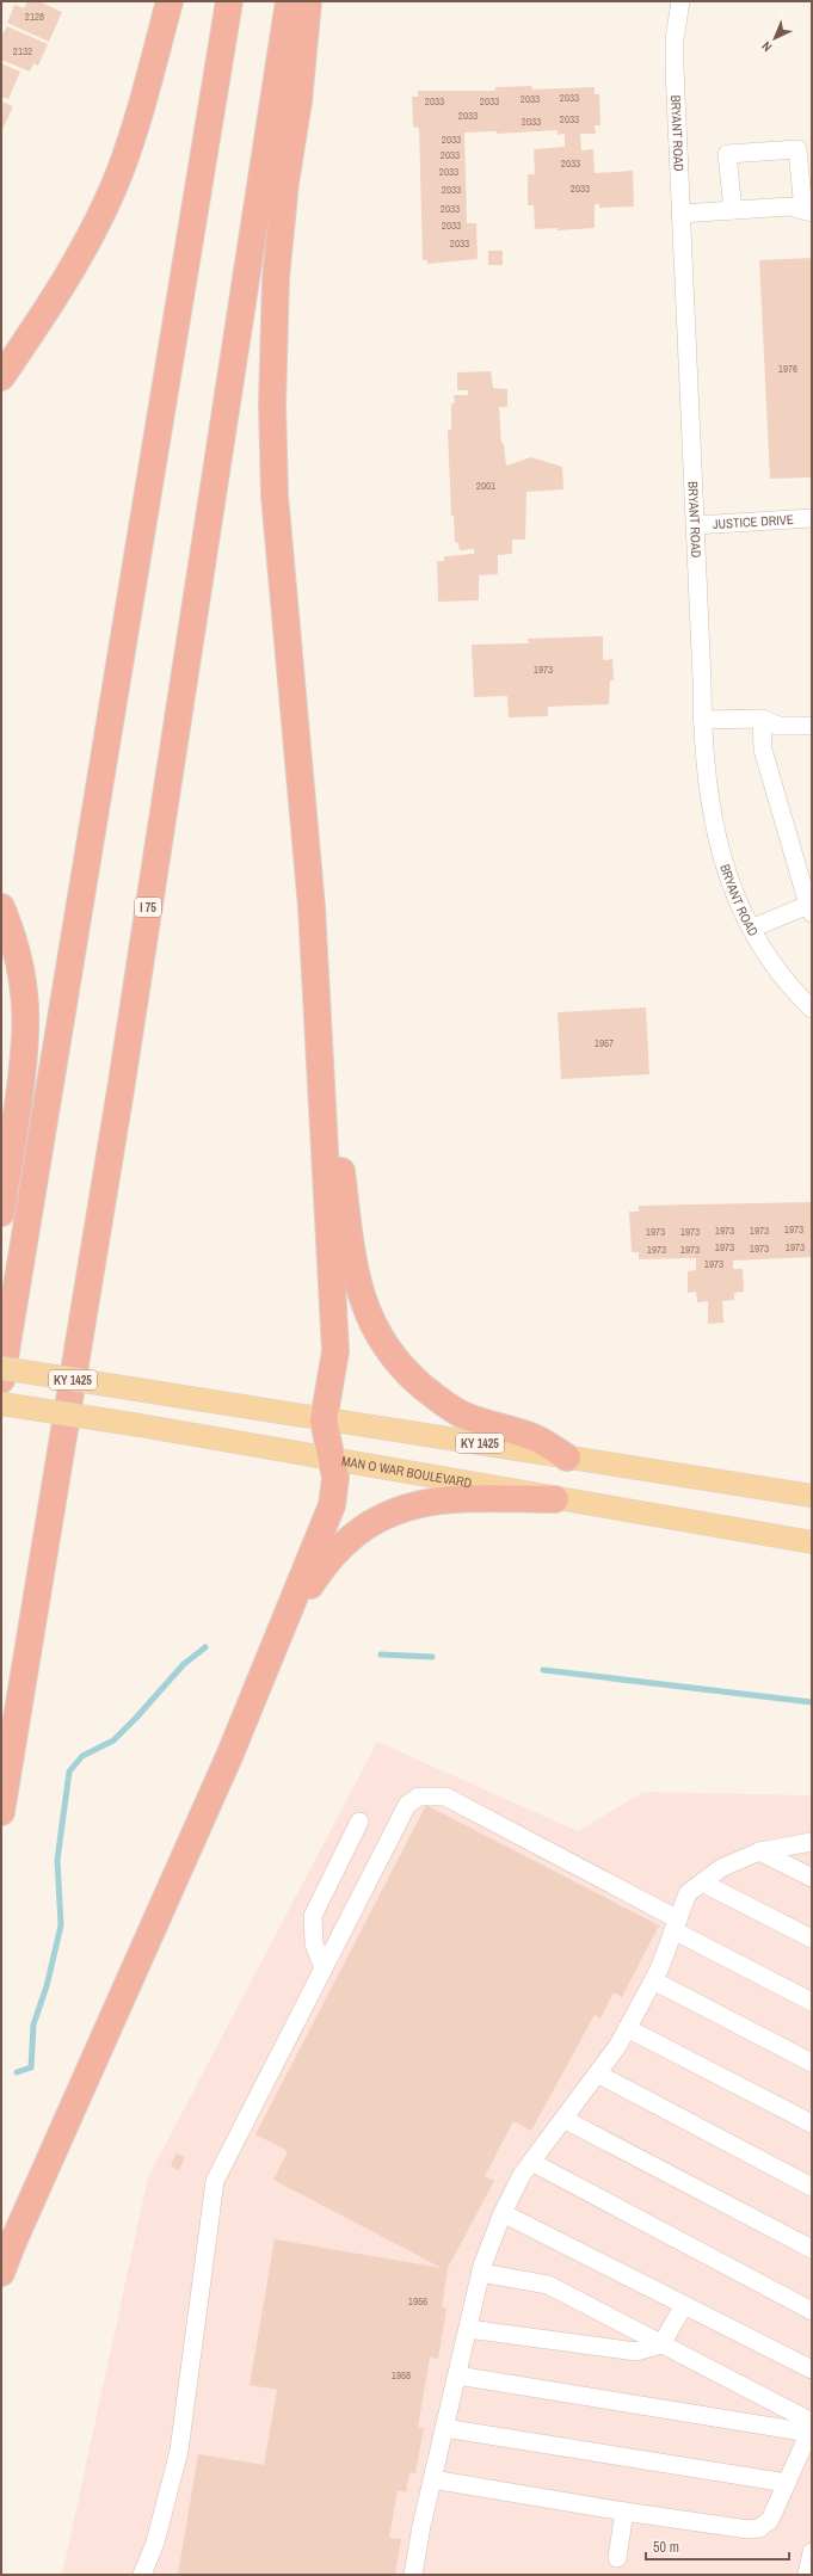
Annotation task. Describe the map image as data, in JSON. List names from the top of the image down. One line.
{"streets":{"highway":["I 75"],"main road":["KY 1425","MAN O WAR BOULEVARD"],"street":["BRYANT ROAD","JUSTICE DRIVE"]},"crossings":[["BRYANT ROAD","JUSTICE DRIVE"]],"house_numbers":["2128","2132","2033","2033","2033","2033","2033","2033","2033","2033","2033","2033","2033","2033","2033","2033","2033","2033","1976","2001","1973","1957","1973","1973","1973","1973","1973","1973","1973","1973","1973","1973","1973","1956","1958"],"scale_bar":"50 m","north":"bottom left"}
